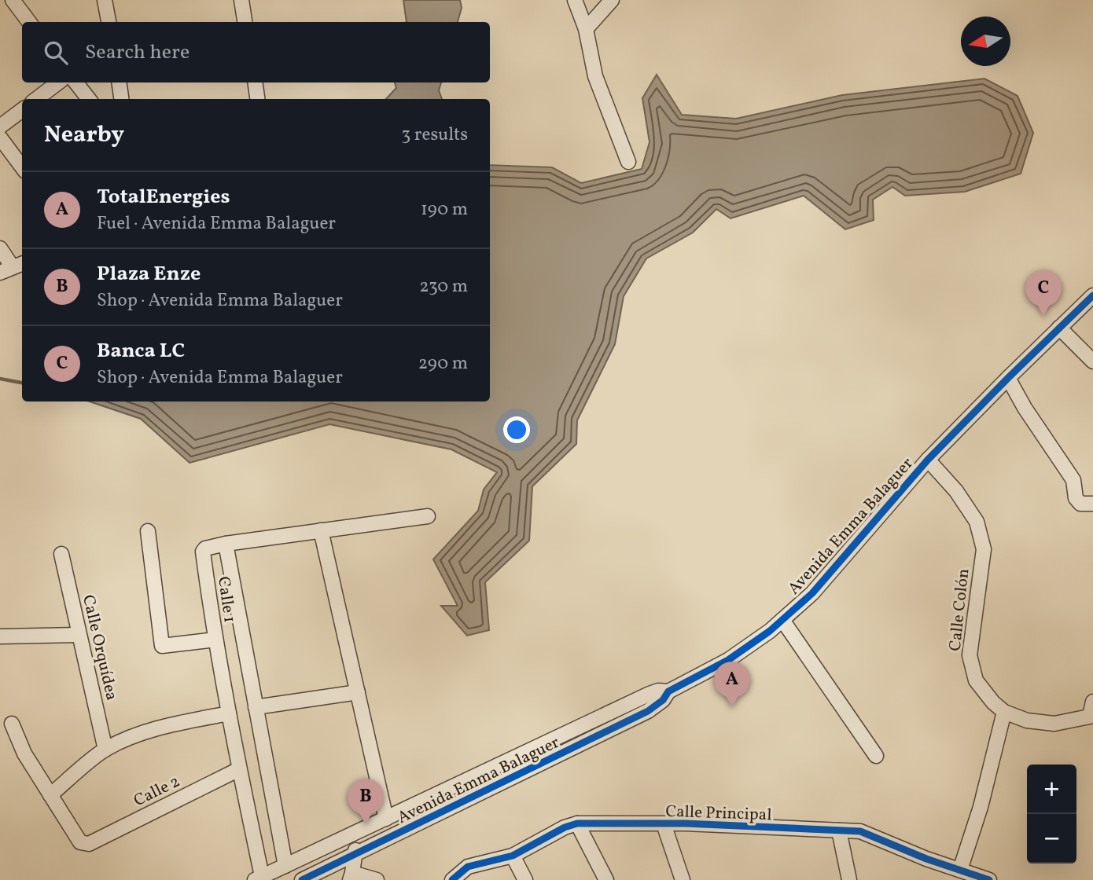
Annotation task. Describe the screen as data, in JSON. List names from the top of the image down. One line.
{"streets":{"street":["Avenida Emma Balaguer","Calle 1","Calle Colón","Calle Orquídea","Calle 2","Calle Principal"]},"crossings":[["Avenida Emma Balaguer","Calle 1"],["Avenida Emma Balaguer","Calle Colón"],["Calle 1","Calle 2"]],"north":"left","page":{"search":"Search here","heading":["Nearby","3 results"],"list":[{"mark":"A","name":"TotalEnergies","note":"Fuel · Avenida Emma Balaguer","value":"190 m"},{"mark":"B","name":"Plaza Enze","note":"Shop · Avenida Emma Balaguer","value":"230 m"},{"mark":"C","name":"Banca LC","note":"Shop · Avenida Emma Balaguer","value":"290 m"}],"pins":["C","A","B"],"map_buttons":["+","−"]}}
